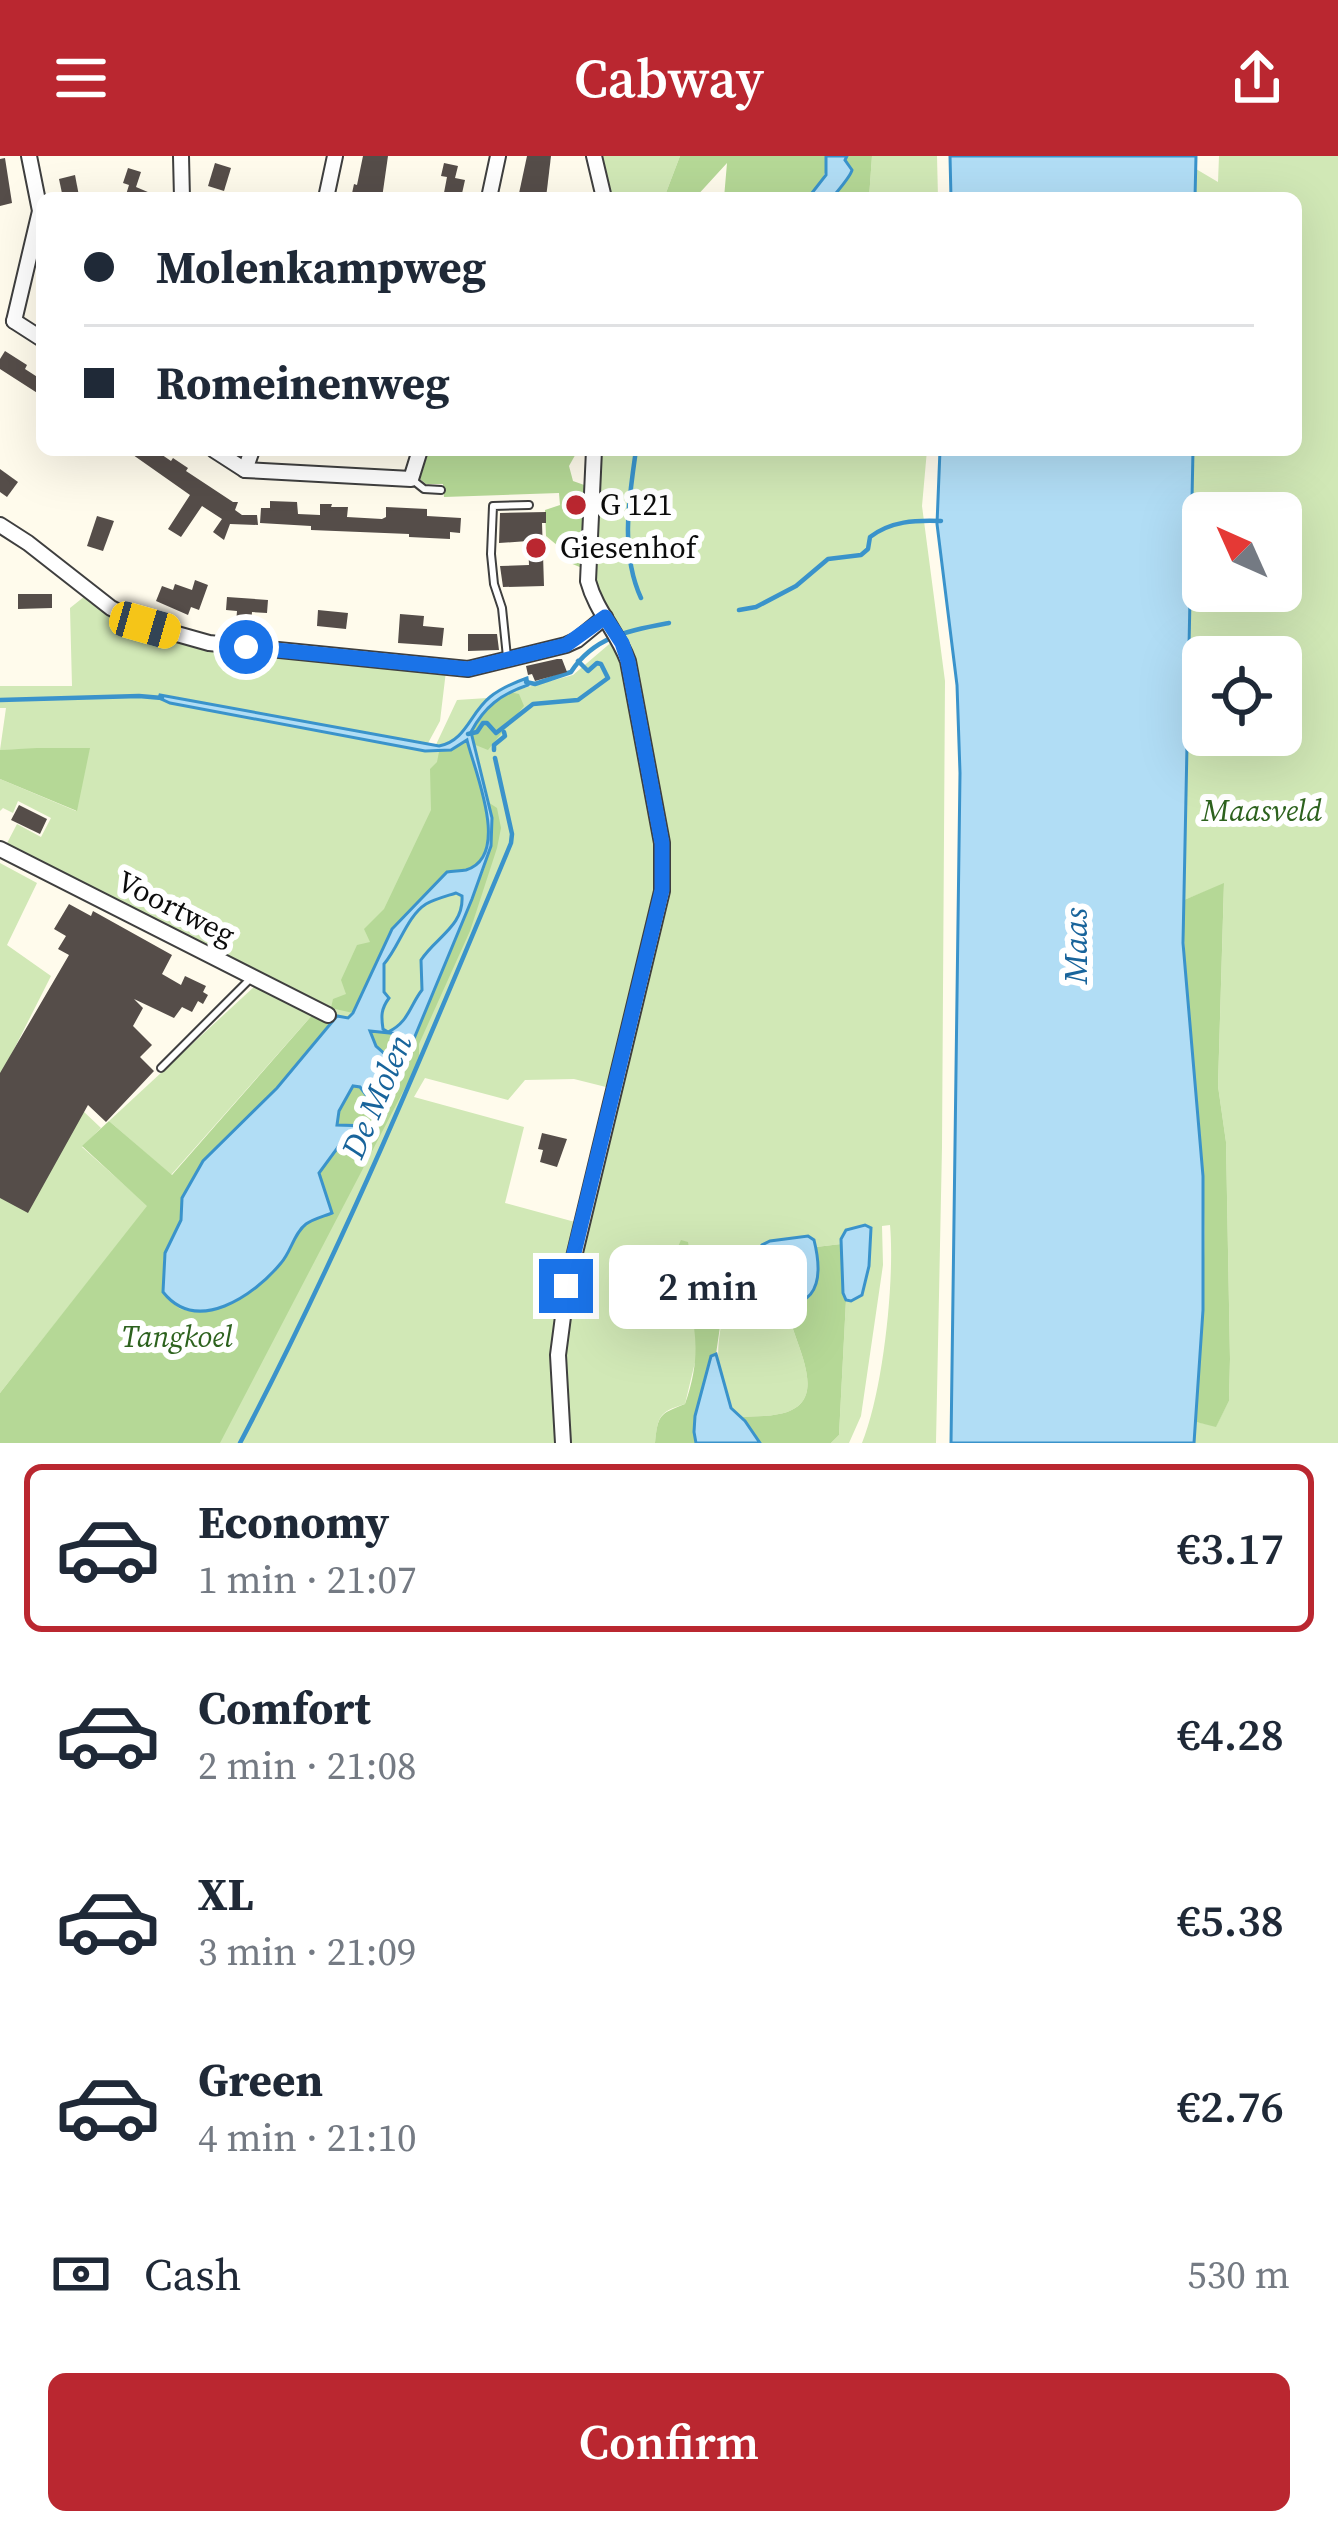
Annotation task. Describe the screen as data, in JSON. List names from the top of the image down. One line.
{"streets":{"street":["Voortweg"]},"water":["Maas","De Molen"],"parks":["Maasveld","Tangkoel"],"places":["G 121","Giesenhof"],"north":"top left","page":{"header":"Cabway","banner":["Molenkampweg","Romeinenweg"],"bubble":"2 min","list":[{"name":"Economy","note":"1 min · 21:07","value":"€3.17"},{"name":"Comfort","note":"2 min · 21:08","value":"€4.28"},{"name":"XL","note":"3 min · 21:09","value":"€5.38"},{"name":"Green","note":"4 min · 21:10","value":"€2.76"}],"pay":["Cash","530 m"],"buttons":"Confirm"}}
